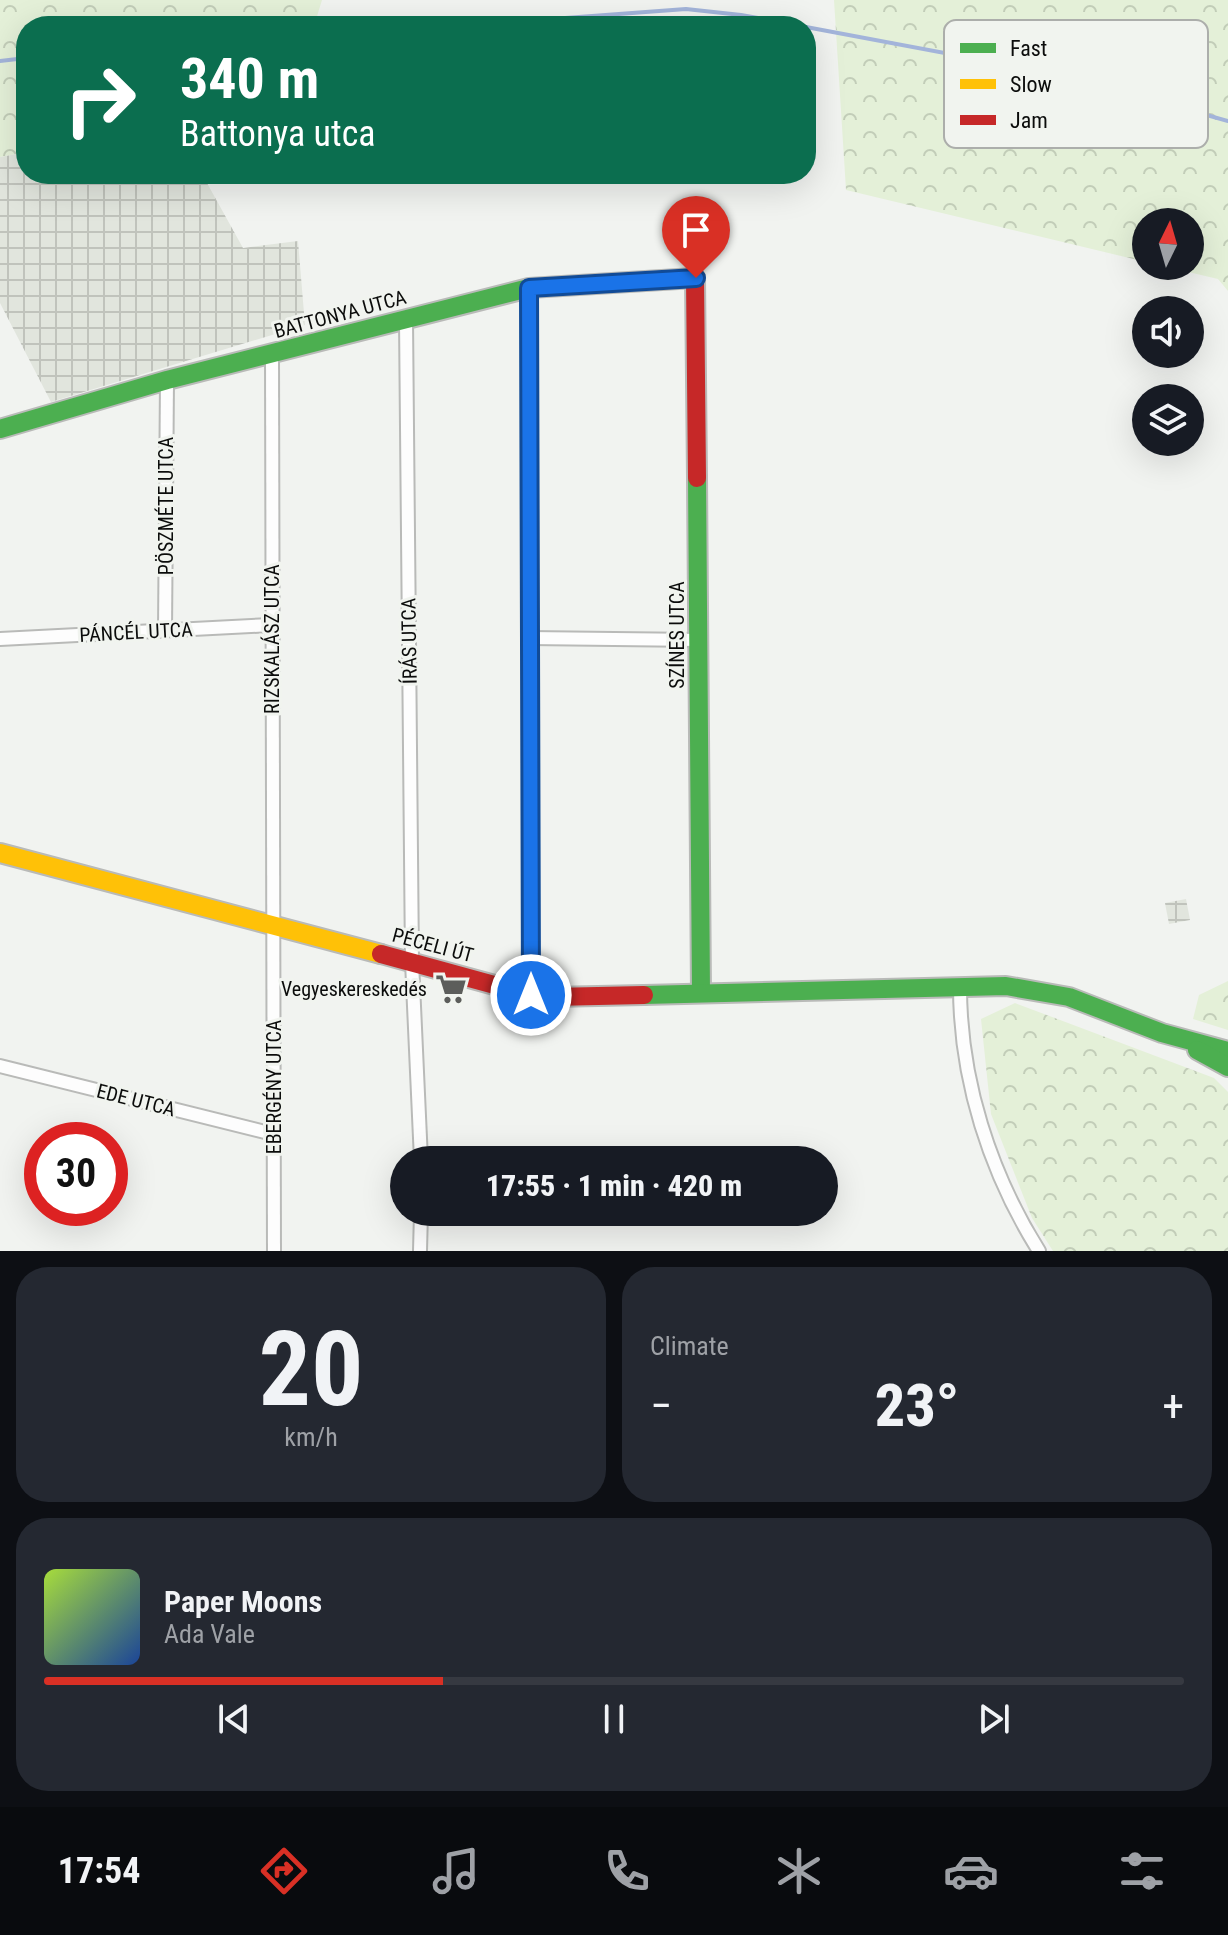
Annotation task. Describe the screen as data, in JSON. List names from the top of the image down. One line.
{"streets":{"street":["BATTONYA UTCA","PÖSZMÉTE UTCA","PÁNCÉL UTCA","SZÍNES UTCA","RIZSKALÁSZ UTCA","ÍRÁS UTCA","PÉCELI ÚT","EBERGÉNY UTCA","EDE UTCA"]},"crossings":[["BATTONYA UTCA","PÖSZMÉTE UTCA"],["BATTONYA UTCA","SZÍNES UTCA"],["BATTONYA UTCA","RIZSKALÁSZ UTCA"],["BATTONYA UTCA","ÍRÁS UTCA"],["PÖSZMÉTE UTCA","PÁNCÉL UTCA"],["PÁNCÉL UTCA","RIZSKALÁSZ UTCA"],["SZÍNES UTCA","PÉCELI ÚT"],["RIZSKALÁSZ UTCA","PÉCELI ÚT"],["RIZSKALÁSZ UTCA","EBERGÉNY UTCA"],["ÍRÁS UTCA","PÉCELI ÚT"],["PÉCELI ÚT","EBERGÉNY UTCA"],["EBERGÉNY UTCA","EDE UTCA"]],"places":{"supermarket":["Vegyeskereskedés"]},"legend":["Fast","Slow","Jam"],"north":"top","page":{"turn":["340 m","Battonya utca"],"limit":"30","trip":"17:55 · 1 min · 420 m","tile":[["20","km/h"],"Climate"],"heat":["−","23°","+"],"song":["Paper Moons","Ada Vale"],"tabs":"17:54"}}
